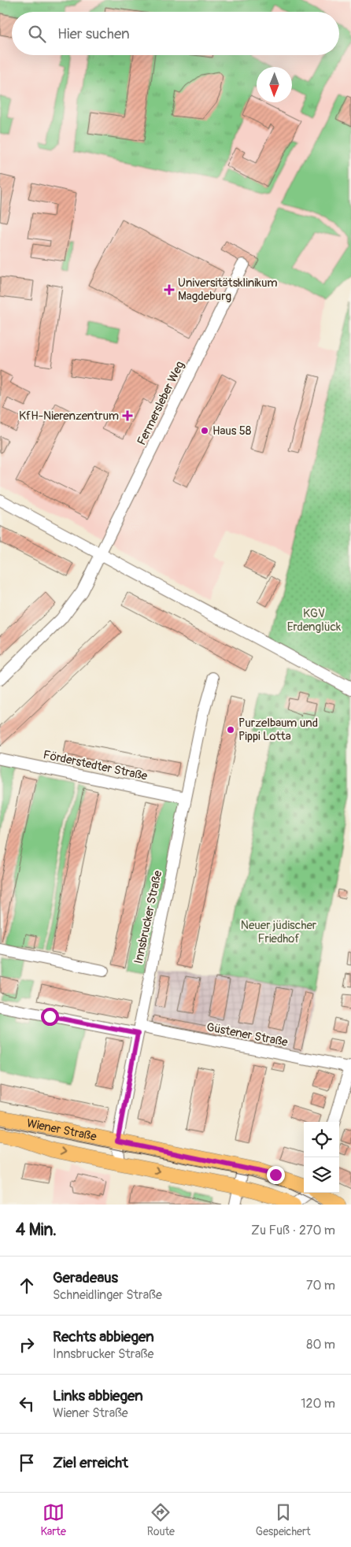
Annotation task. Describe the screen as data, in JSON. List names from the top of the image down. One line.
{"streets":{"main road":["Wiener Straße"],"street":["Fermersleber Weg","Förderstedter Straße","Innsbrucker Straße","Güstener Straße"]},"crossings":[["Förderstedter Straße","Innsbrucker Straße"],["Innsbrucker Straße","Güstener Straße"],["Innsbrucker Straße","Wiener Straße"]],"parks":["KGV Erdenglück","Neuer jüdischer Friedhof"],"places":{"health":["Universitätsklinikum Magdeburg","KfH-Nierenzentrum"],"other":["Haus 58","Purzelbaum und Pippi Lotta"]},"north":"bottom","page":{"search":"Hier suchen","heading":["4 Min.","Zu Fuß · 270 m"],"list":[["Geradeaus","Schneidlinger Straße","70 m"],["Rechts abbiegen","Innsbrucker Straße","80 m"],["Links abbiegen","Wiener Straße","120 m"],"Ziel erreicht"],"nav":["Karte","Route","Gespeichert"]}}
